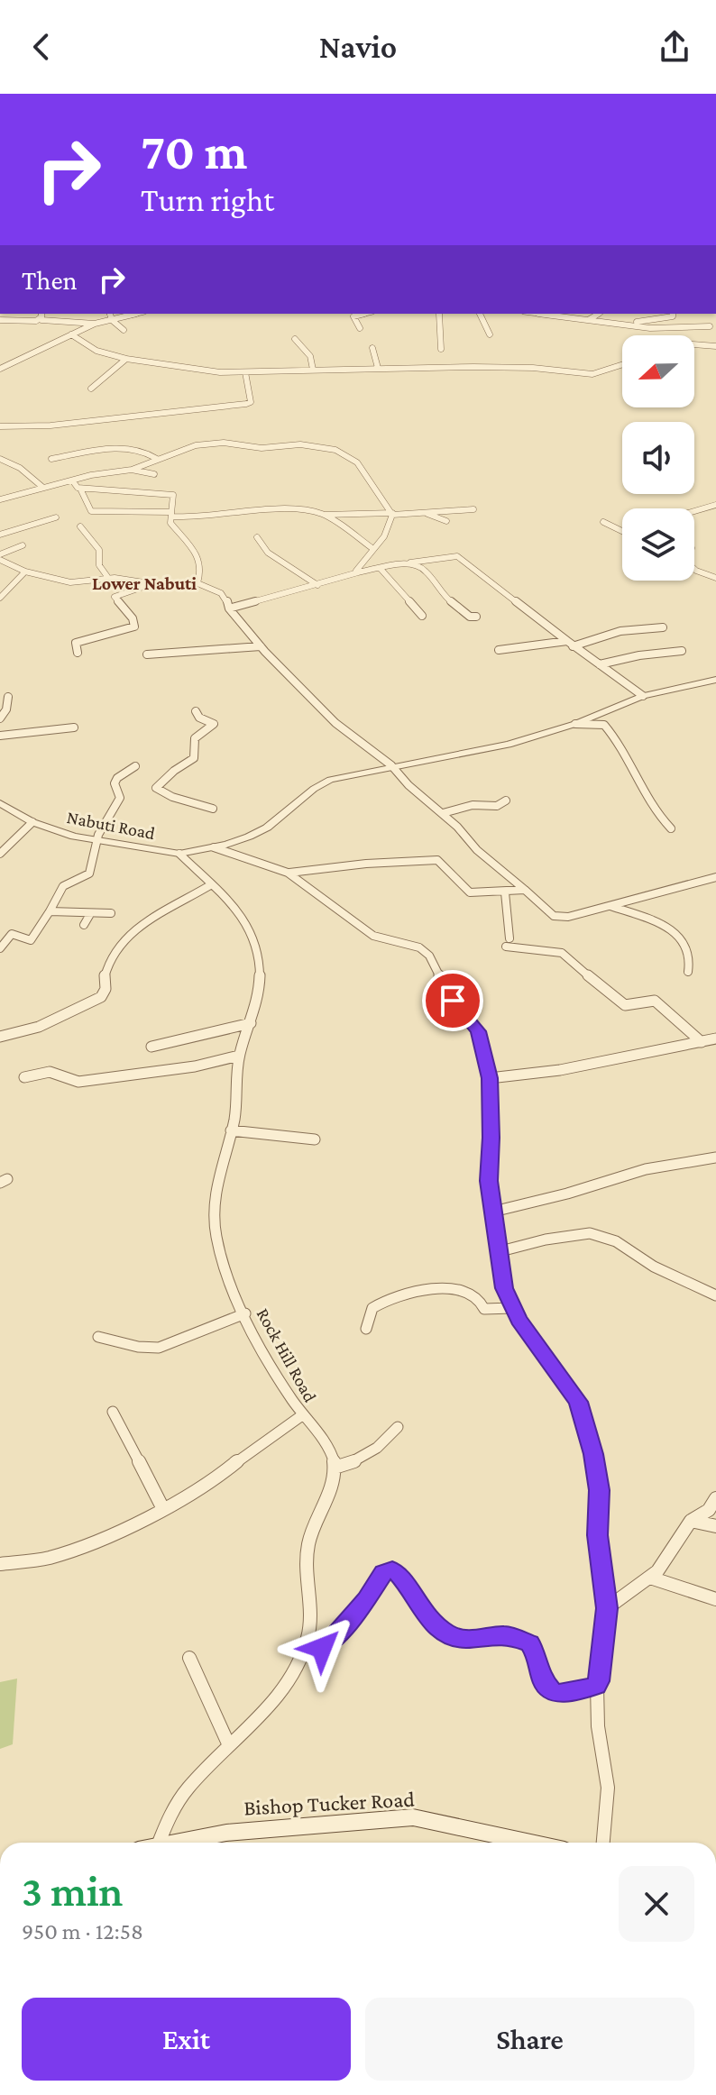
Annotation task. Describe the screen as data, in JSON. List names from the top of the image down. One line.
{"streets":{"main road":["Bishop Tucker Road"],"street":["Nabuti Road","Rock Hill Road"]},"crossings":[["Nabuti Road","Rock Hill Road"]],"districts":["Lower Nabuti"],"north":"left","page":{"header":"Navio","turn":["70 m","Turn right"],"then":"Then","heading":["3 min","950 m · 12:58"],"buttons":["Exit","Share"]}}
